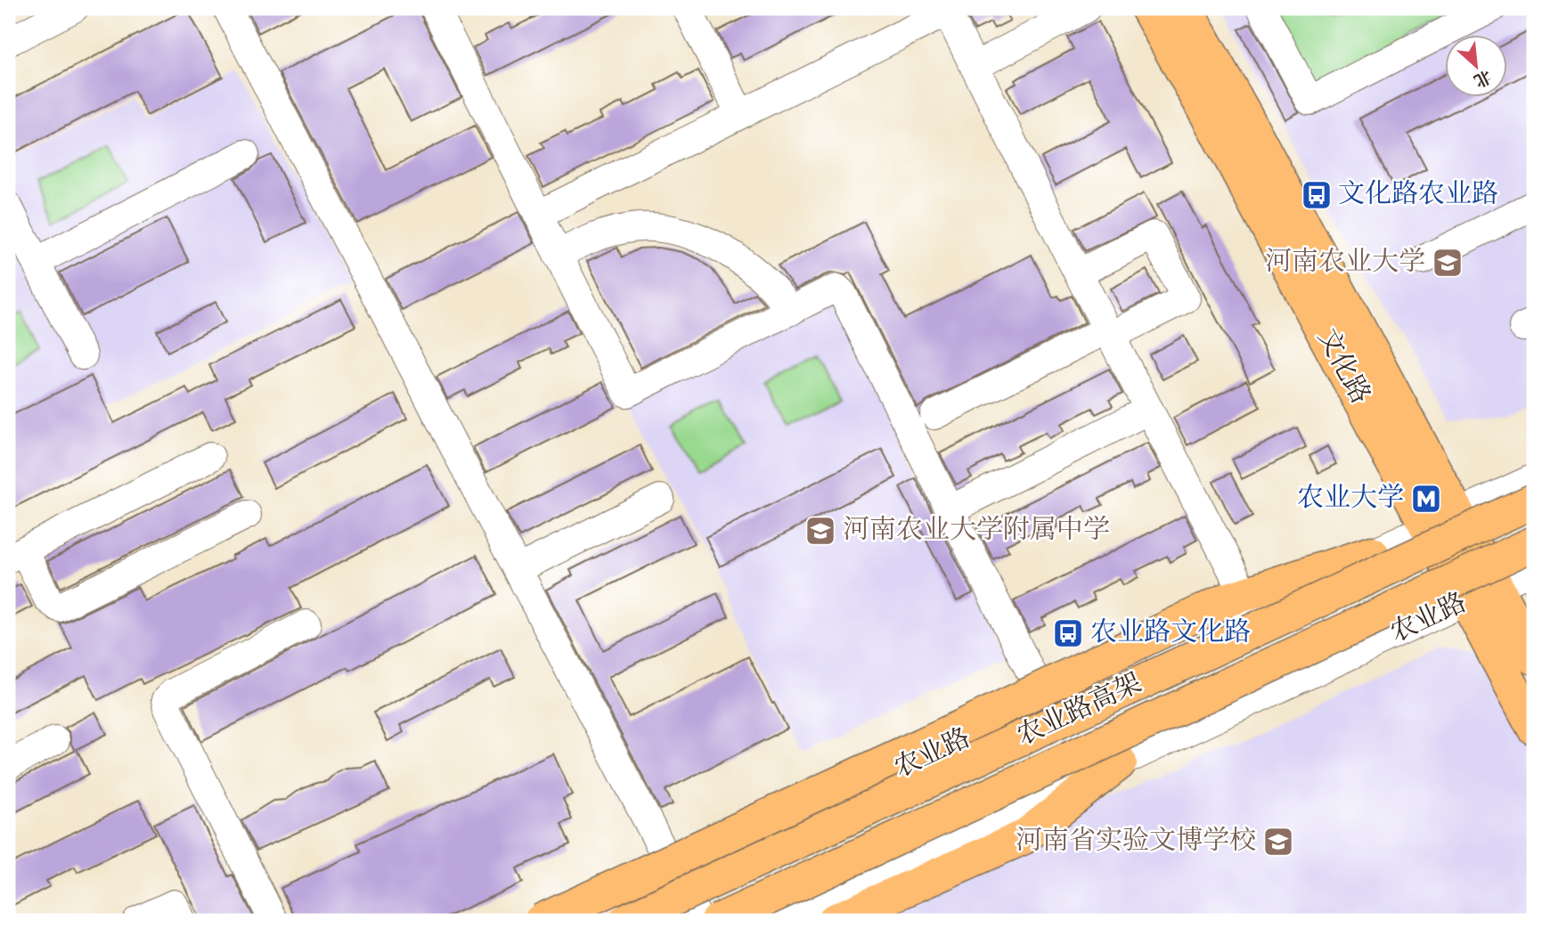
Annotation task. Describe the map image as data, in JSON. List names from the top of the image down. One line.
{"streets":{"main road":["文化路","农业路高架"],"street":["农业路"]},"crossings":[["文化路","农业路"]],"places":{"bus stop":["文化路农业路","农业路文化路"],"school or university":["河南农业大学","河南农业大学附属中学","河南省实验文博学校"],"metro station":["农业大学"]},"north":"bottom right"}
